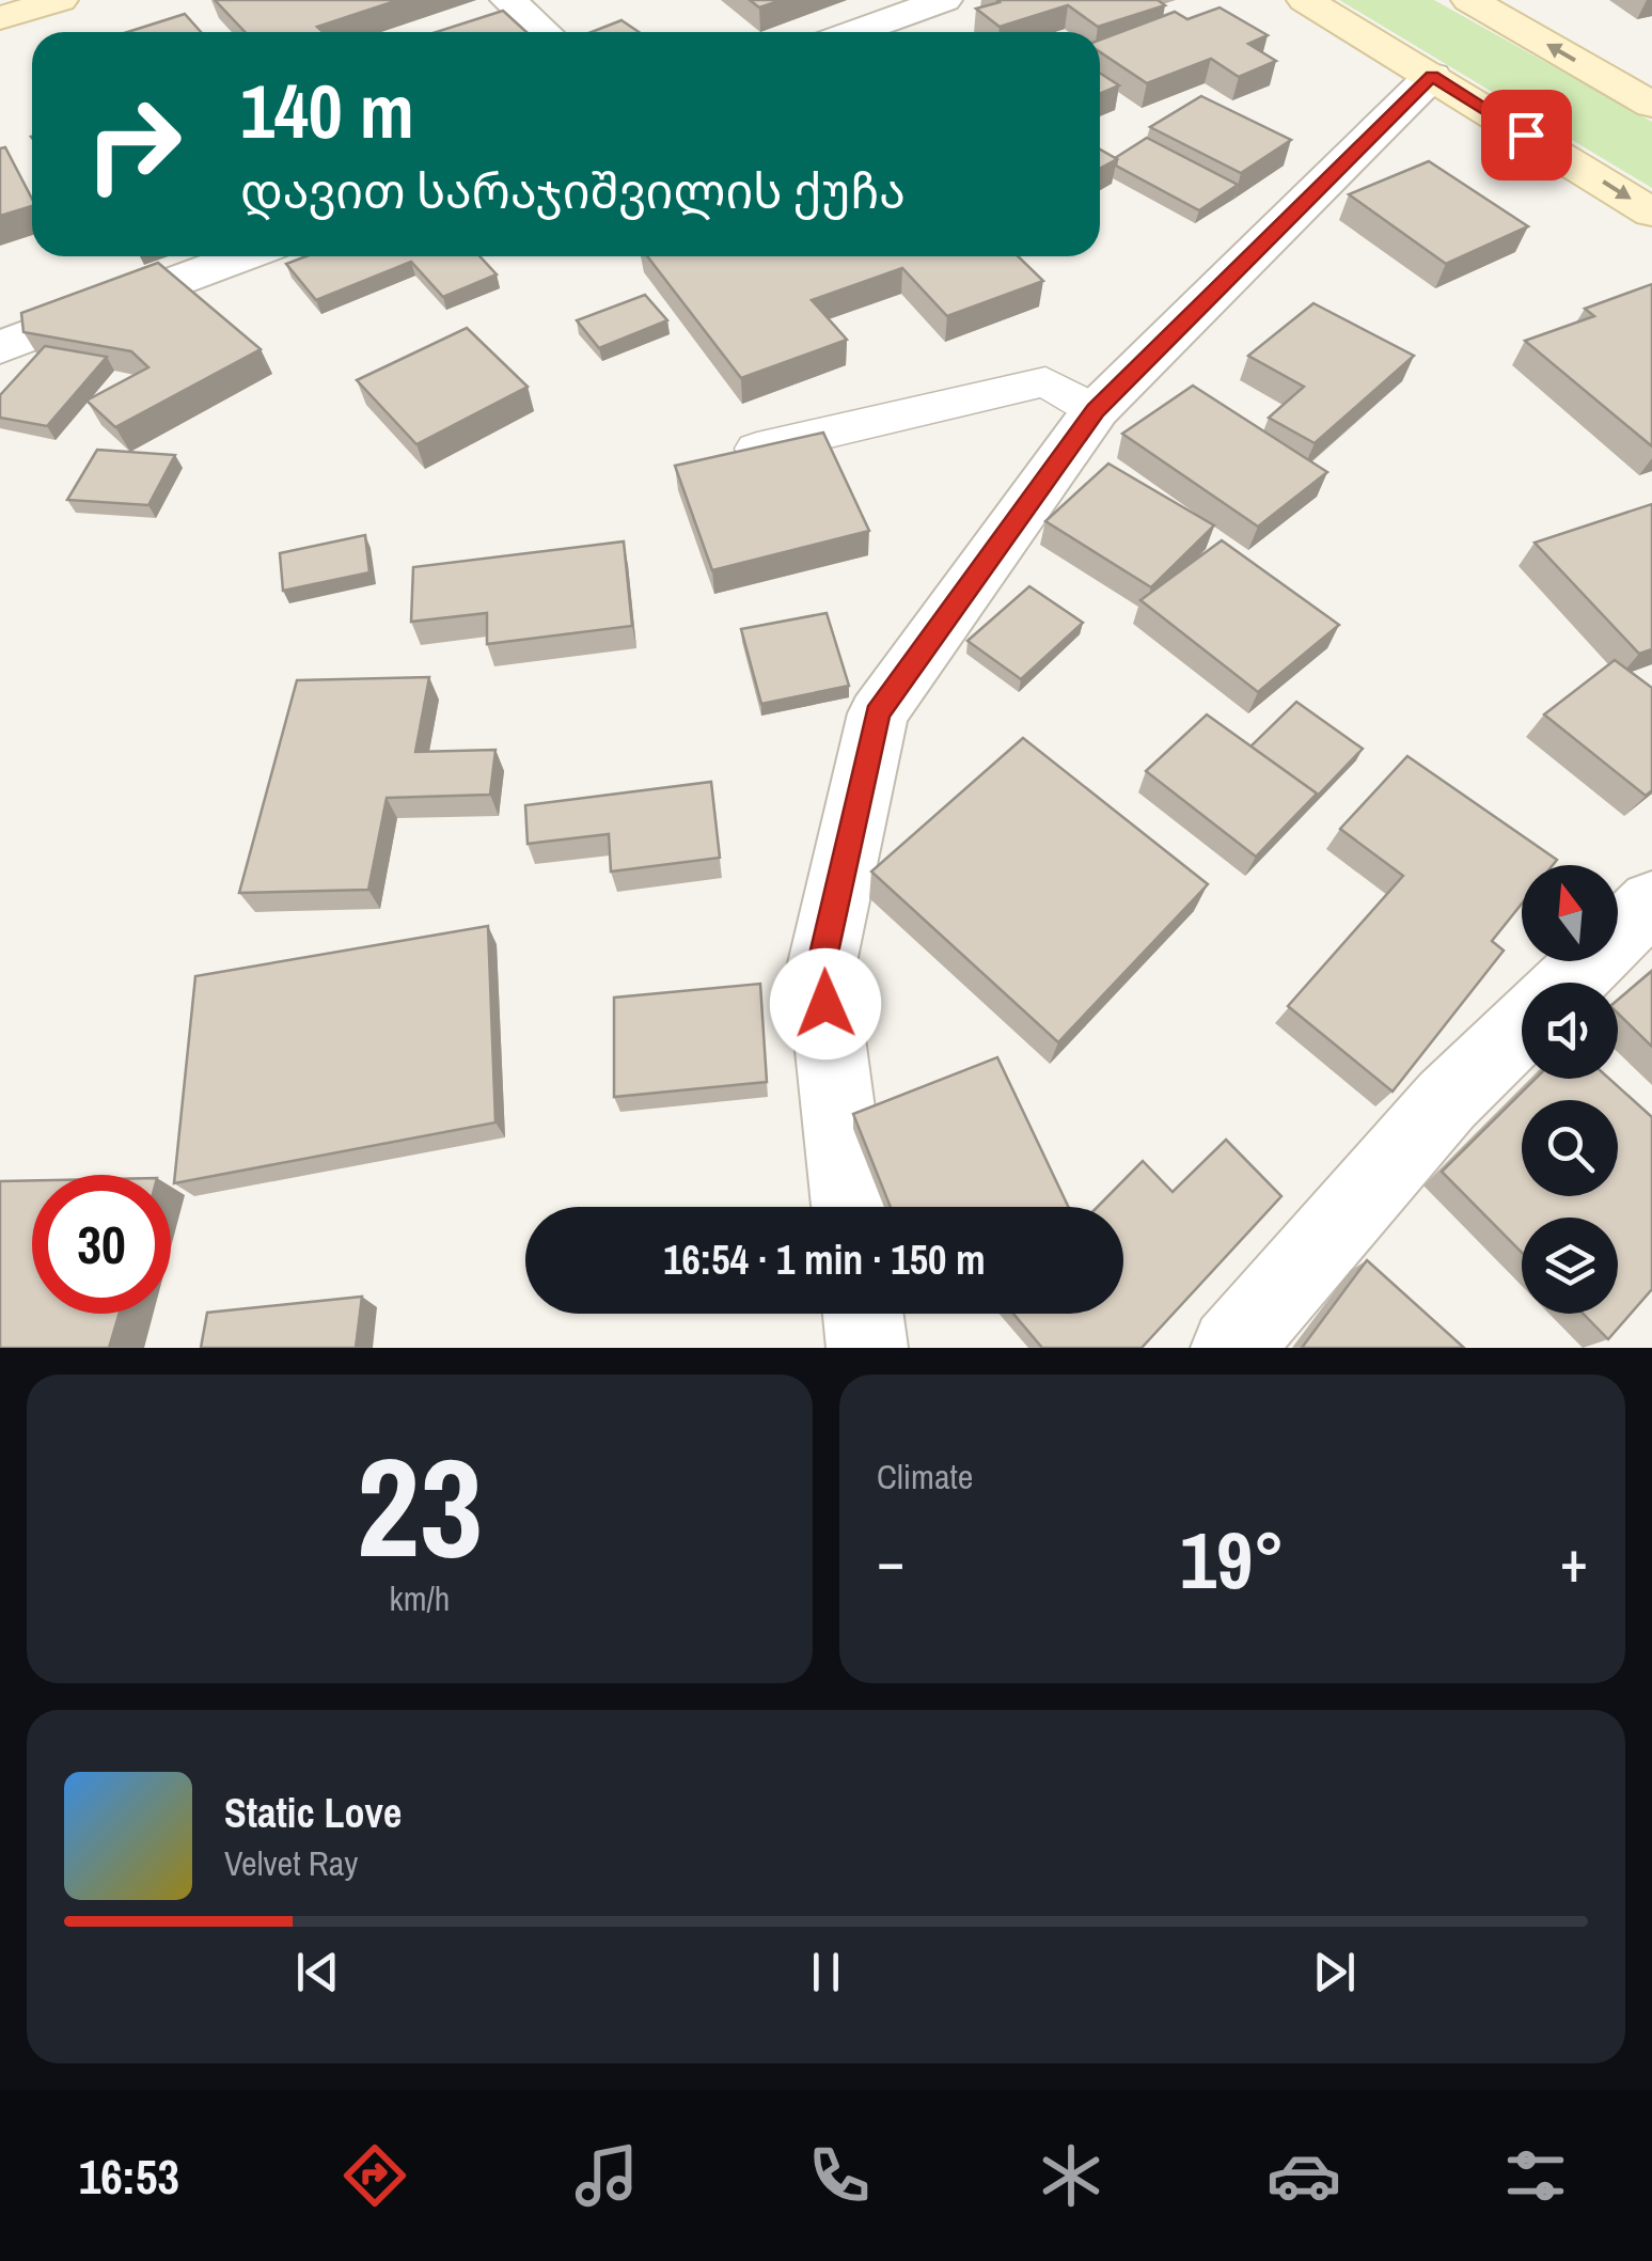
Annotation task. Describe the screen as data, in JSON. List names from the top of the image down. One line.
{"north":"top","page":{"turn":["140 m","დავით სარაჯიშვილის ქუჩა"],"limit":"30","trip":"16:54 · 1 min · 150 m","tile":[["23","km/h"],"Climate"],"heat":["−","19°","+"],"song":["Static Love","Velvet Ray"],"tabs":"16:53"}}
